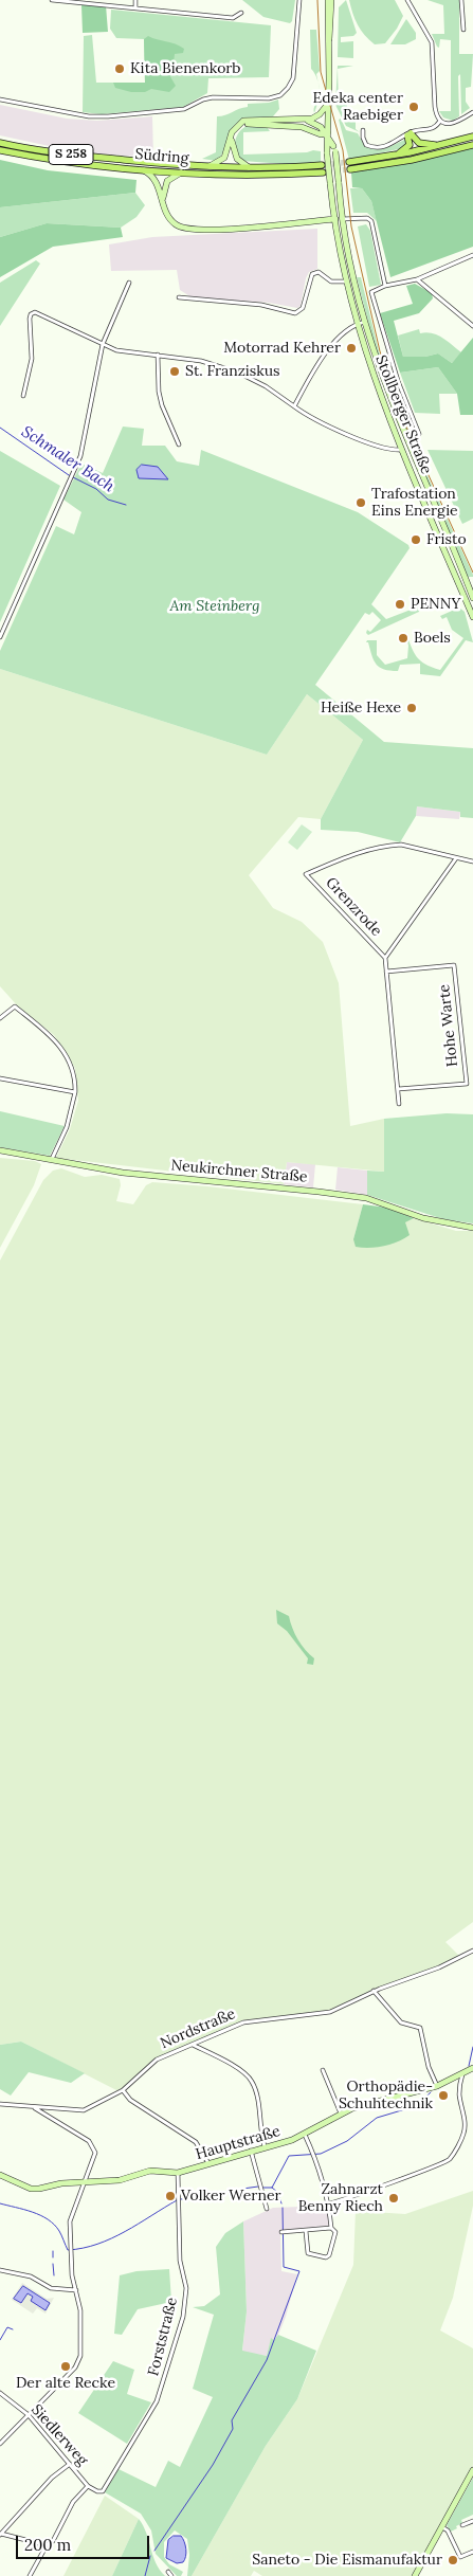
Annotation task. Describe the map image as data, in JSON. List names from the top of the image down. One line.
{"streets":{"main road":["S 258","Südring","Stollberger Straße","Neukirchner Straße","Hauptstraße"],"street":["Grenzrode","Hohe Warte","Nordstraße","Forststraße","Siedlerweg"]},"crossings":[["Hauptstraße","Forststraße"],["Forststraße","Siedlerweg"]],"water":["Schmaler Bach"],"parks":["Am Steinberg"],"places":["Kita Bienenkorb","Edeka center Raebiger","Motorrad Kehrer","St. Franziskus","Trafostation Eins Energie","Fristo","PENNY","Boels","Heiße Hexe","Orthopädie- Schuhtechnik","Volker Werner","Zahnarzt Benny Riech","Der alte Recke","Saneto - Die Eismanufaktur"],"scale_bar":"200 m"}
